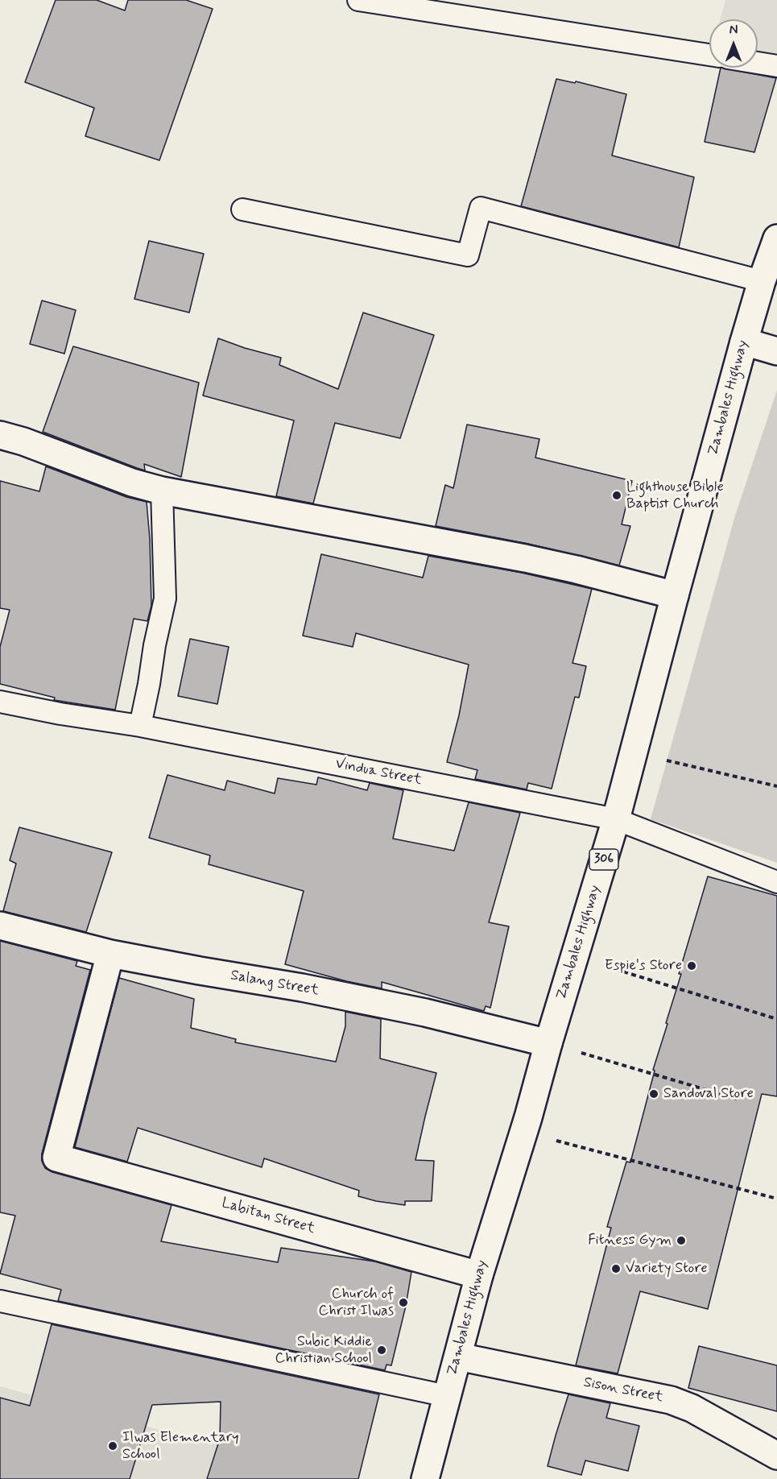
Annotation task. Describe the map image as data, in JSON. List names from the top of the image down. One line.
{"streets":{"street":["Zambales Highway","306","Salang Street","Labitan Street","Sison Street"],"lane":["Vindua Street"]},"crossings":[["Zambales Highway","Vindua Street"],["Zambales Highway","Salang Street"],["Zambales Highway","Labitan Street"],["Zambales Highway","Sison Street"],["Salang Street","Labitan Street"]],"places":["Lighthouse Bible Baptist Church","Espie's Store","Sandoval Store","Fitness Gym","Variety Store","Church of Christ Ilwas","Subic Kiddie Christian School","Ilwas Elementary School"],"north":"top"}
